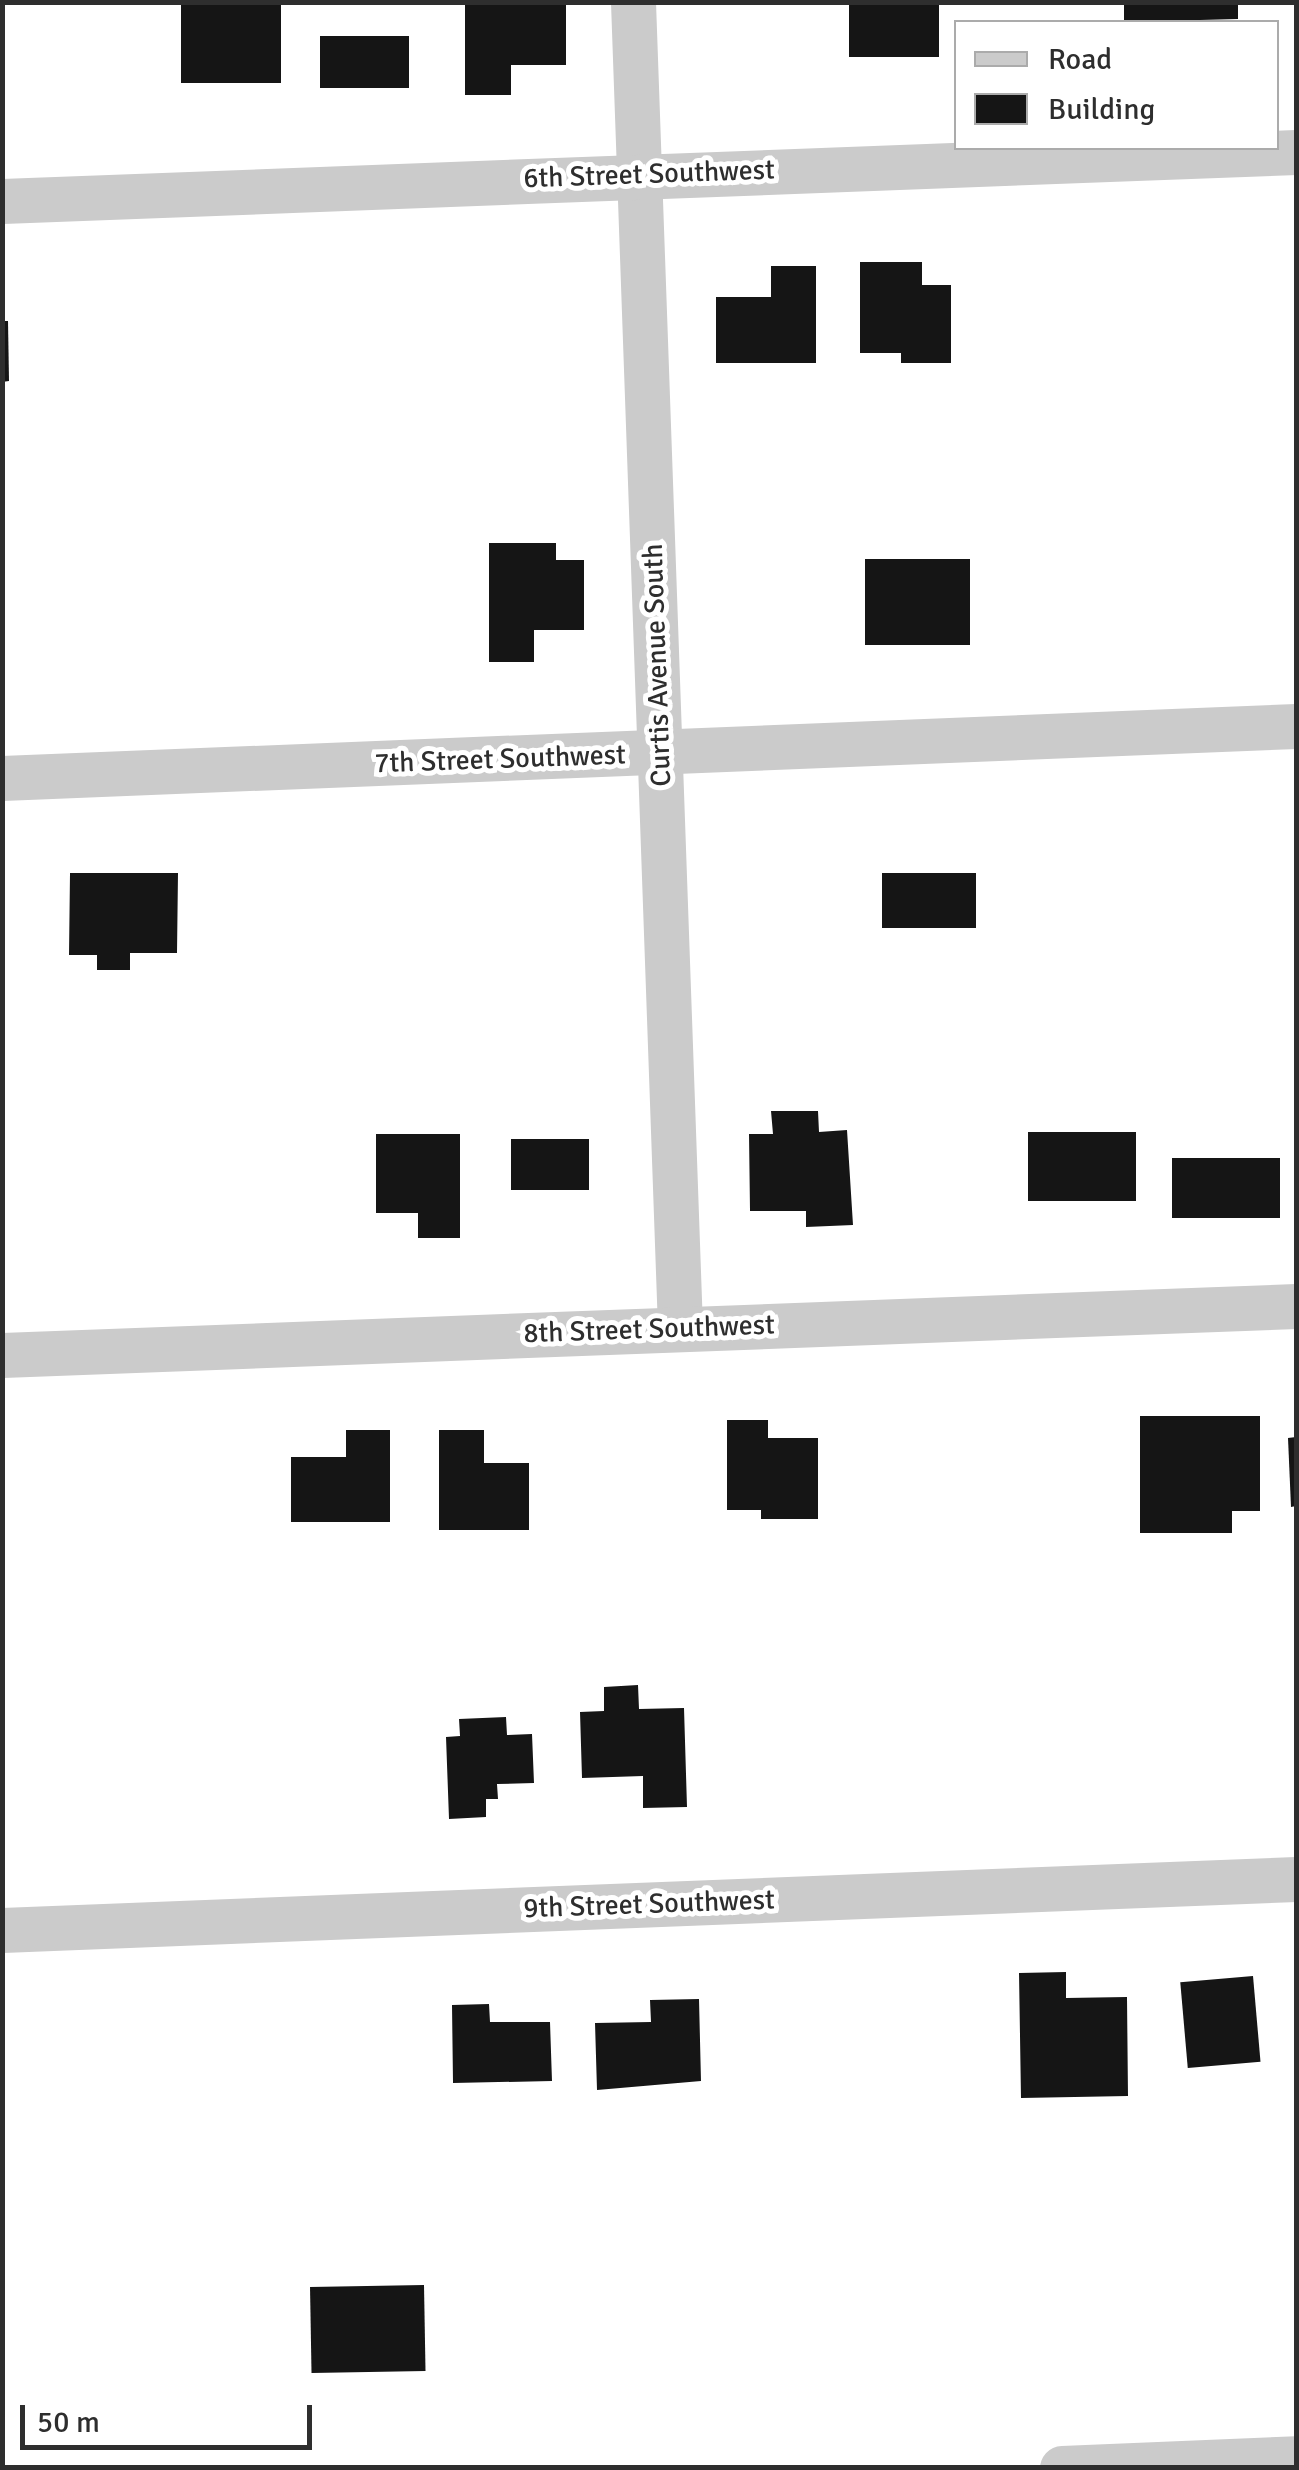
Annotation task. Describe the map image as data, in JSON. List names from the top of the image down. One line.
{"streets":{"street":["6th Street Southwest","Curtis Avenue South","7th Street Southwest","8th Street Southwest","9th Street Southwest"]},"crossings":[["6th Street Southwest","Curtis Avenue South"],["Curtis Avenue South","7th Street Southwest"],["Curtis Avenue South","8th Street Southwest"]],"legend":["Road","Building"],"scale_bar":"50 m"}
